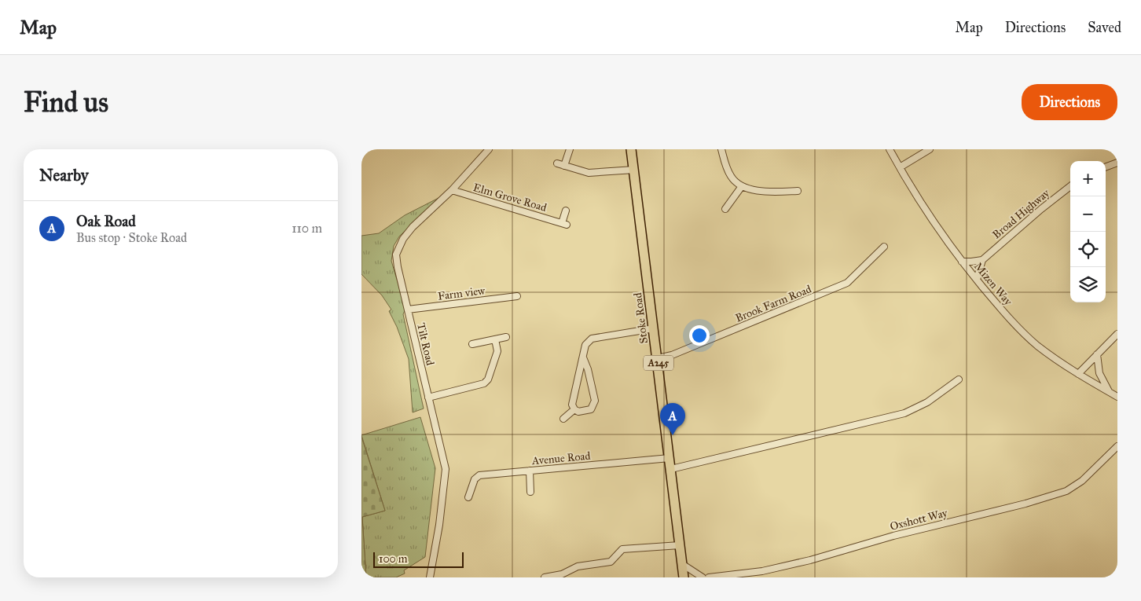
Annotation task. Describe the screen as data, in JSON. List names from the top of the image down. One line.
{"streets":{"main road":["Stoke Road","A245"],"street":["Elm Grove Road","Broad Highway","Mizen Way","Farm view","Brook Farm Road","Tilt Road","Avenue Road","Oxshott Way"]},"crossings":[["Elm Grove Road","Tilt Road"],["Farm view","Tilt Road"],["Brook Farm Road","Stoke Road"],["Stoke Road","Avenue Road"]],"scale_bar":"100 m","page":{"header":"Map","nav":["Map","Directions","Saved"],"buttons":"Directions","title":"Find us","heading":"Nearby","map_buttons":["+","−"],"list":[{"mark":"A","name":"Oak Road","note":"Bus stop · Stoke Road","value":"110 m"}],"pins":"A","scale":"100 m"}}
